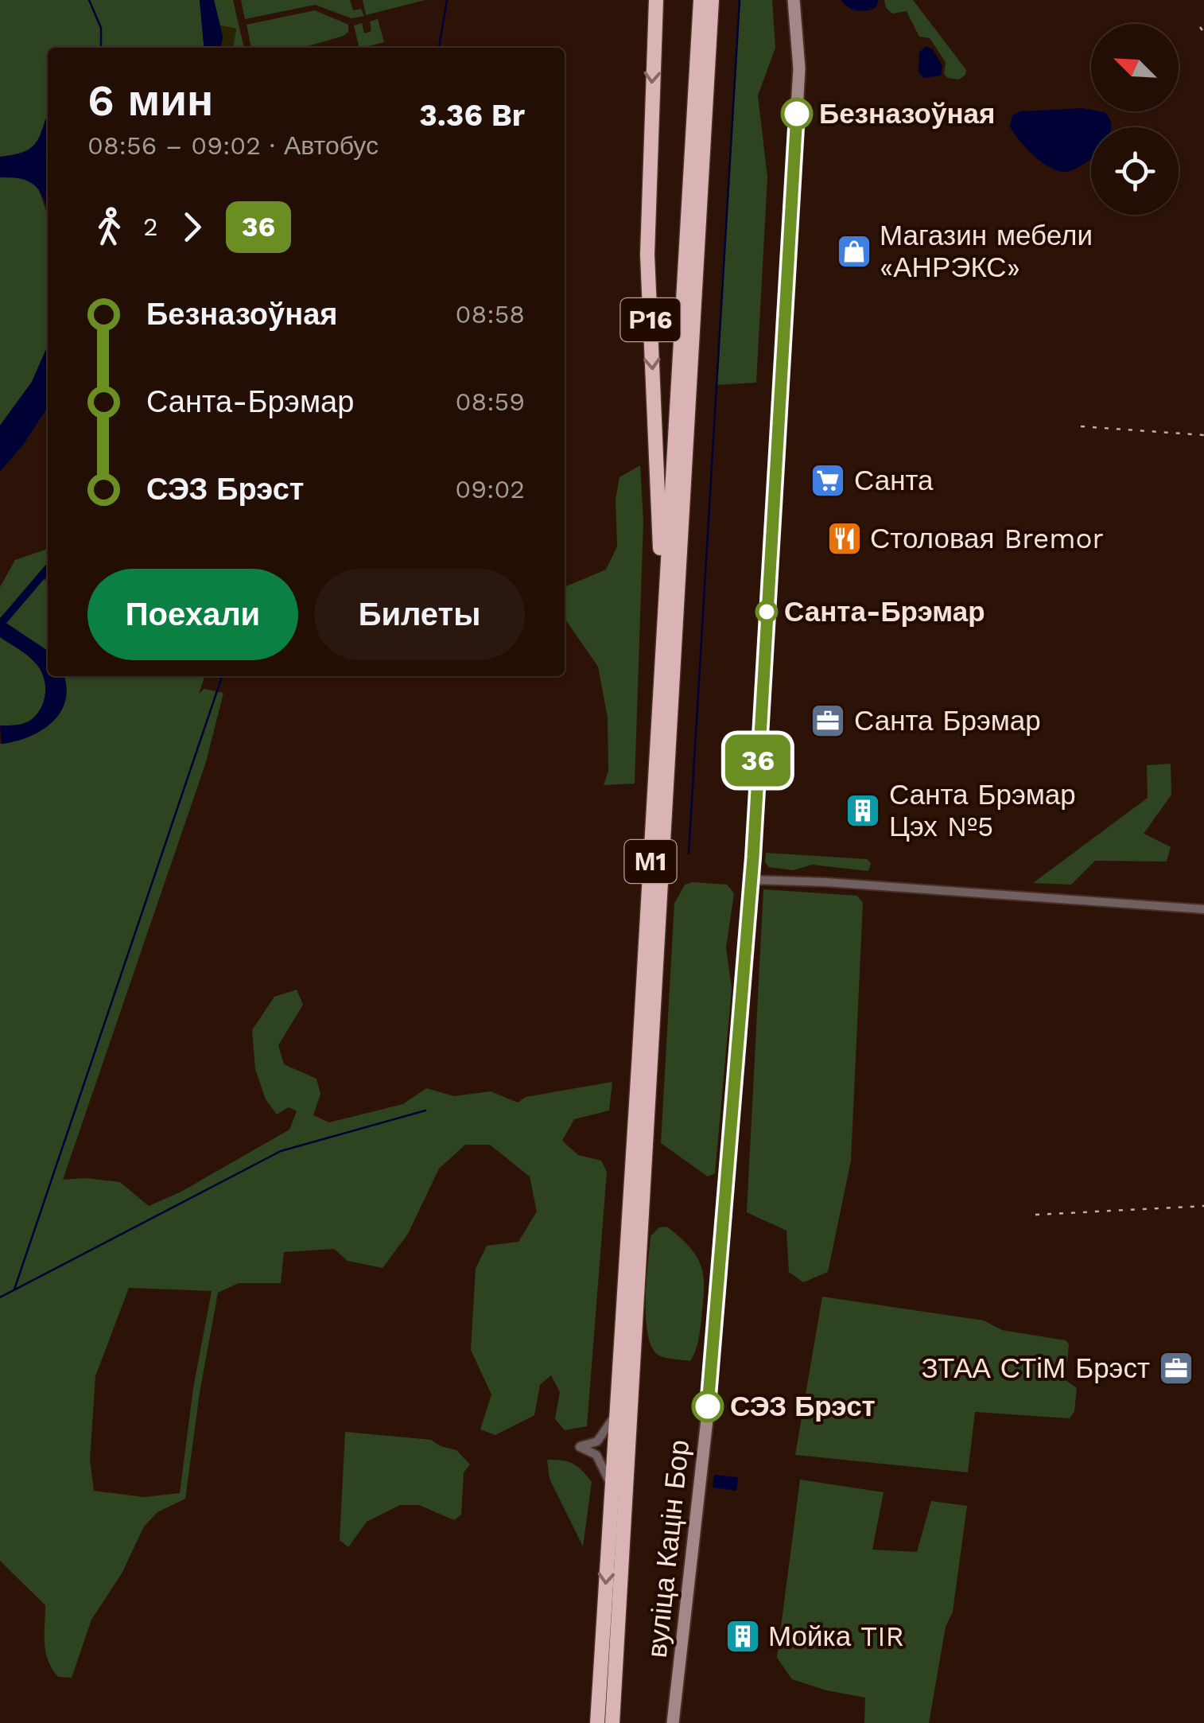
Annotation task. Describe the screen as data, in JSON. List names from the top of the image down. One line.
{"streets":{"highway":["Р16","М1"],"main road":["вуліца Кацін Бор"]},"crossings":[["Р16","М1"]],"places":{"other":["Безназоўная","Санта-Брэмар","СЭЗ Брэст"],"shop":["Магазин мебели «АНРЭКС»"],"supermarket":["Санта"],"restaurant":["Столовая Bremor"],"office":["Санта Брэмар","ЗТАА СТіМ Брэст"],"building":["Санта Брэмар Цэх №5","Мойка TIR"]},"lines":["bus line 36"],"north":"top left","page":{"on_map":"36","heading":["6 мин","08:56 – 09:02 · Автобус","3.36 Br"],"legs":["2","36"],"list":[{"name":"Безназоўная","value":"08:58"},{"name":"Санта-Брэмар","value":"08:59"},{"name":"СЭЗ Брэст","value":"09:02"}],"buttons":["Поехали","Билеты"]}}
